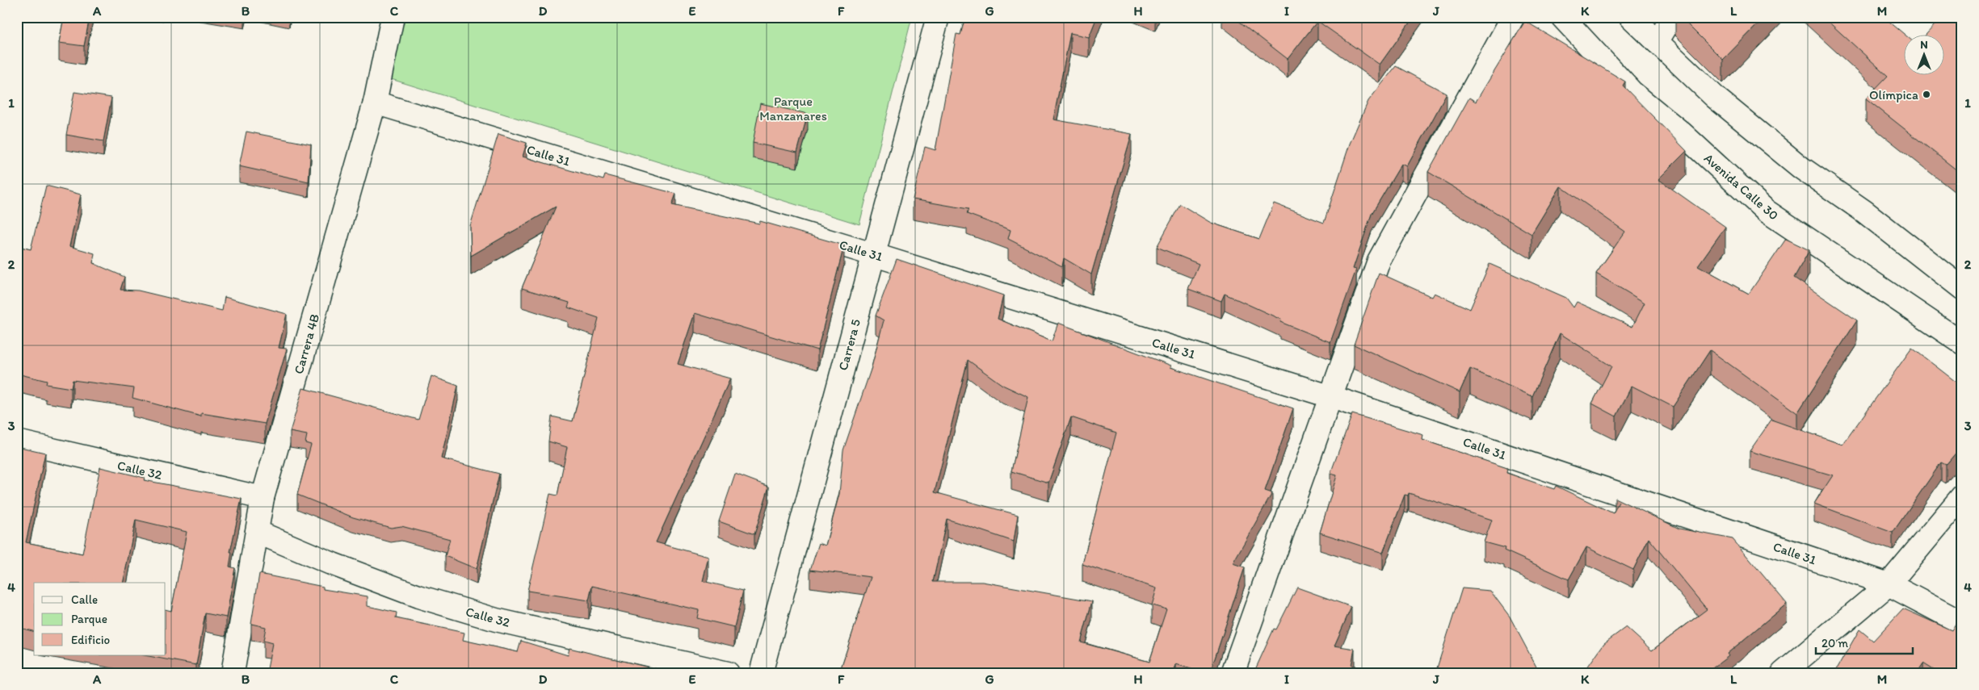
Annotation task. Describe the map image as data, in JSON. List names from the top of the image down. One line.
{"streets":{"street":["Calle 31","Avenida Calle 30","Carrera 4B","Carrera 5","Calle 32"]},"crossings":[["Calle 31","Carrera 4B"],["Calle 31","Carrera 5"],["Carrera 4B","Calle 32"]],"parks":["Parque Manzanares"],"places":["Olímpica"],"legend":["Calle","Parque","Edificio"],"scale_bar":"20 m","north":"top","grid":{"columns":["A","B","C","D","E","F","G","H","I","J","K","L","M"],"rows":["1","2","3","4"]}}
